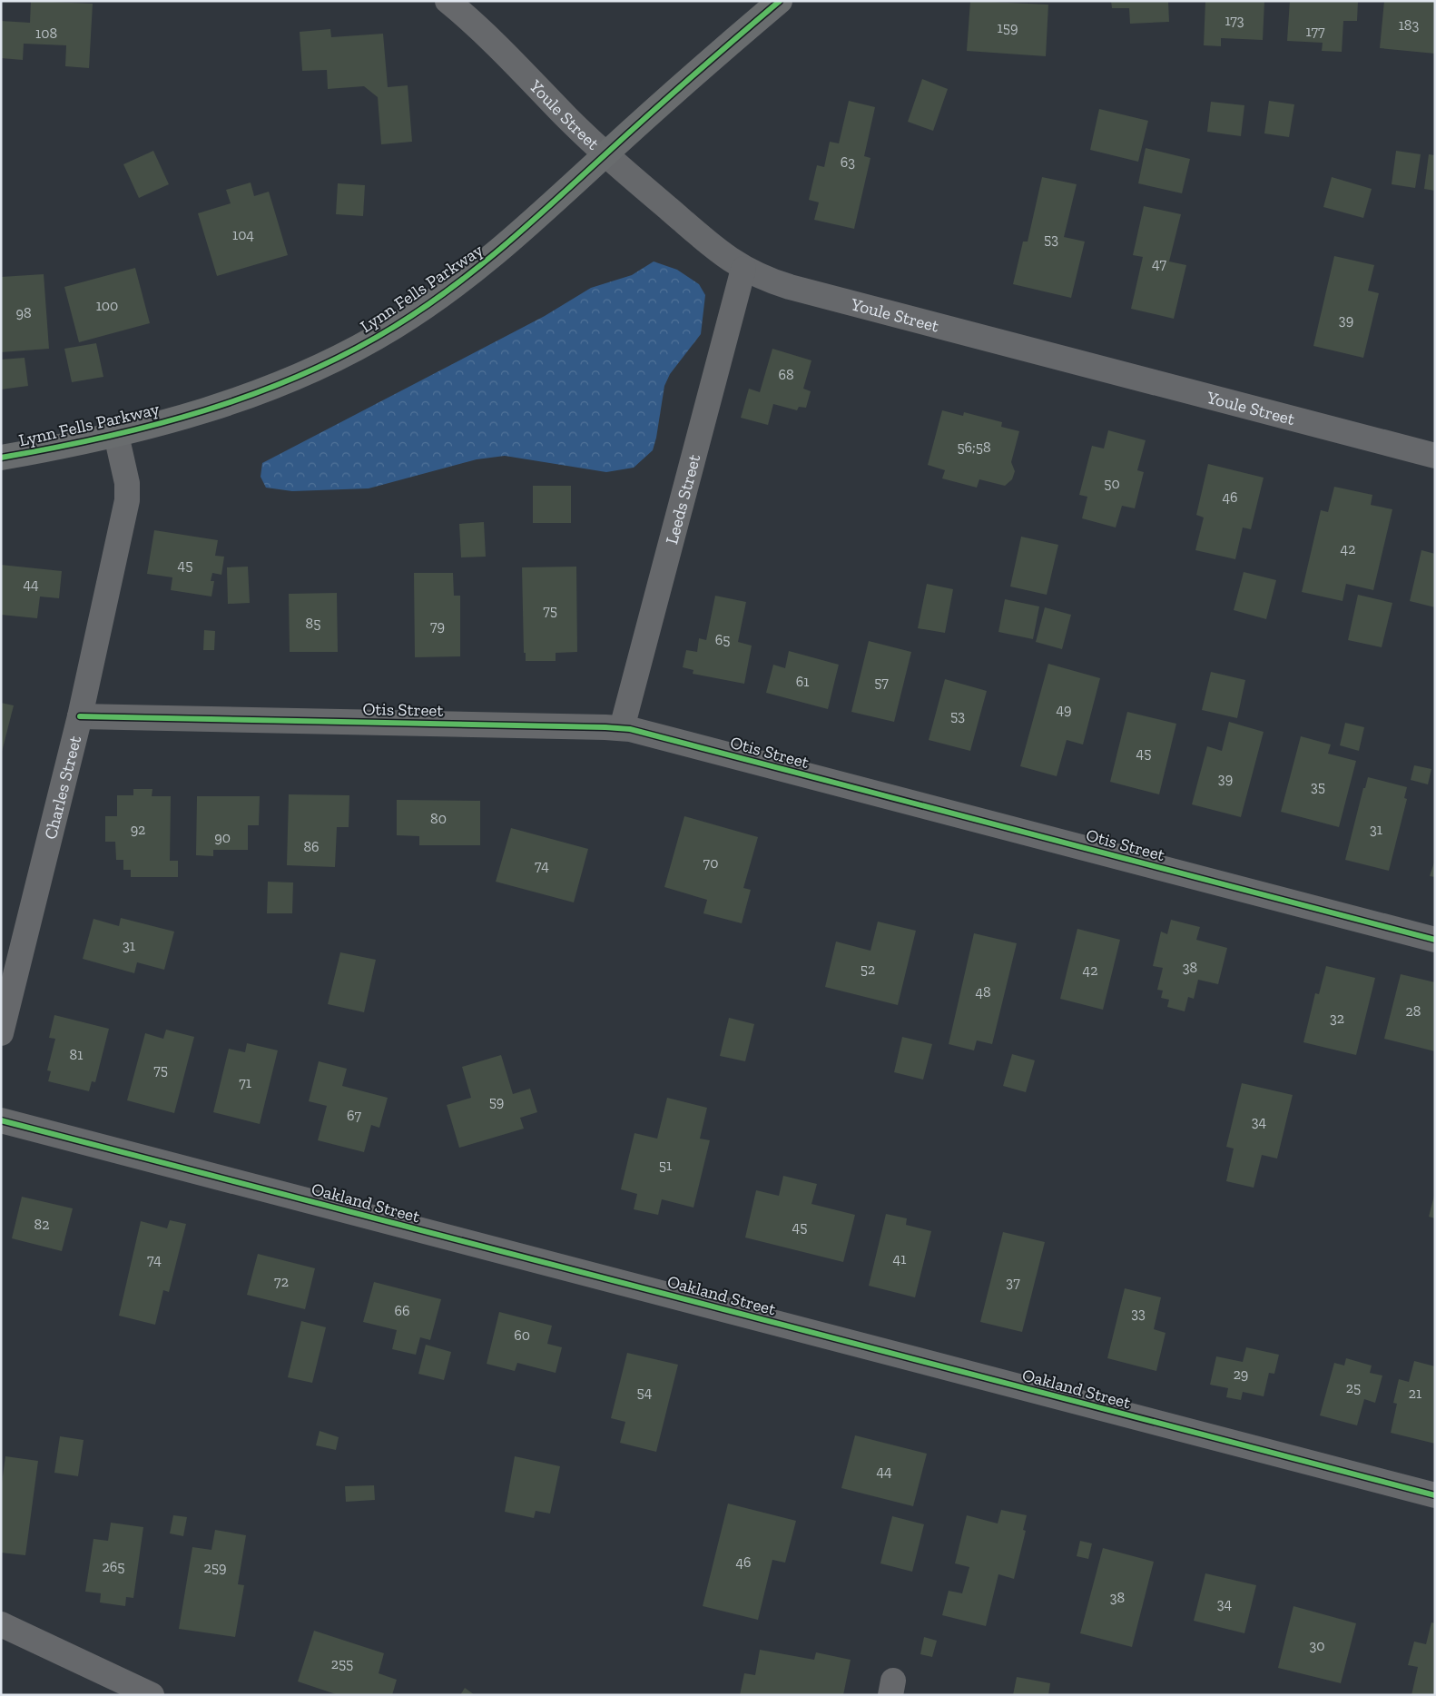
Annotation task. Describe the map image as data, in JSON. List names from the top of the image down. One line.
{"streets":{"main road":["Lynn Fells Parkway"],"street":["Youle Street","Leeds Street","Otis Street","Charles Street","Oakland Street"]},"crossings":[["Youle Street","Lynn Fells Parkway"],["Youle Street","Leeds Street"],["Lynn Fells Parkway","Charles Street"],["Leeds Street","Otis Street"],["Otis Street","Charles Street"]],"house_numbers":["173","183","159","177","108","63","104","53","47","100","98","39","68","56;58","50","46","42","45","44","75","85","79","65","61","57","49","53","45","39","35","80","92","31","90","86","70","74","31","38","52","42","48","28","32","81","75","71","59","67","34","51","82","45","41","74","72","37","66","33","60","29","25","54","21","44","46","265","259","38","34","30","255"]}
